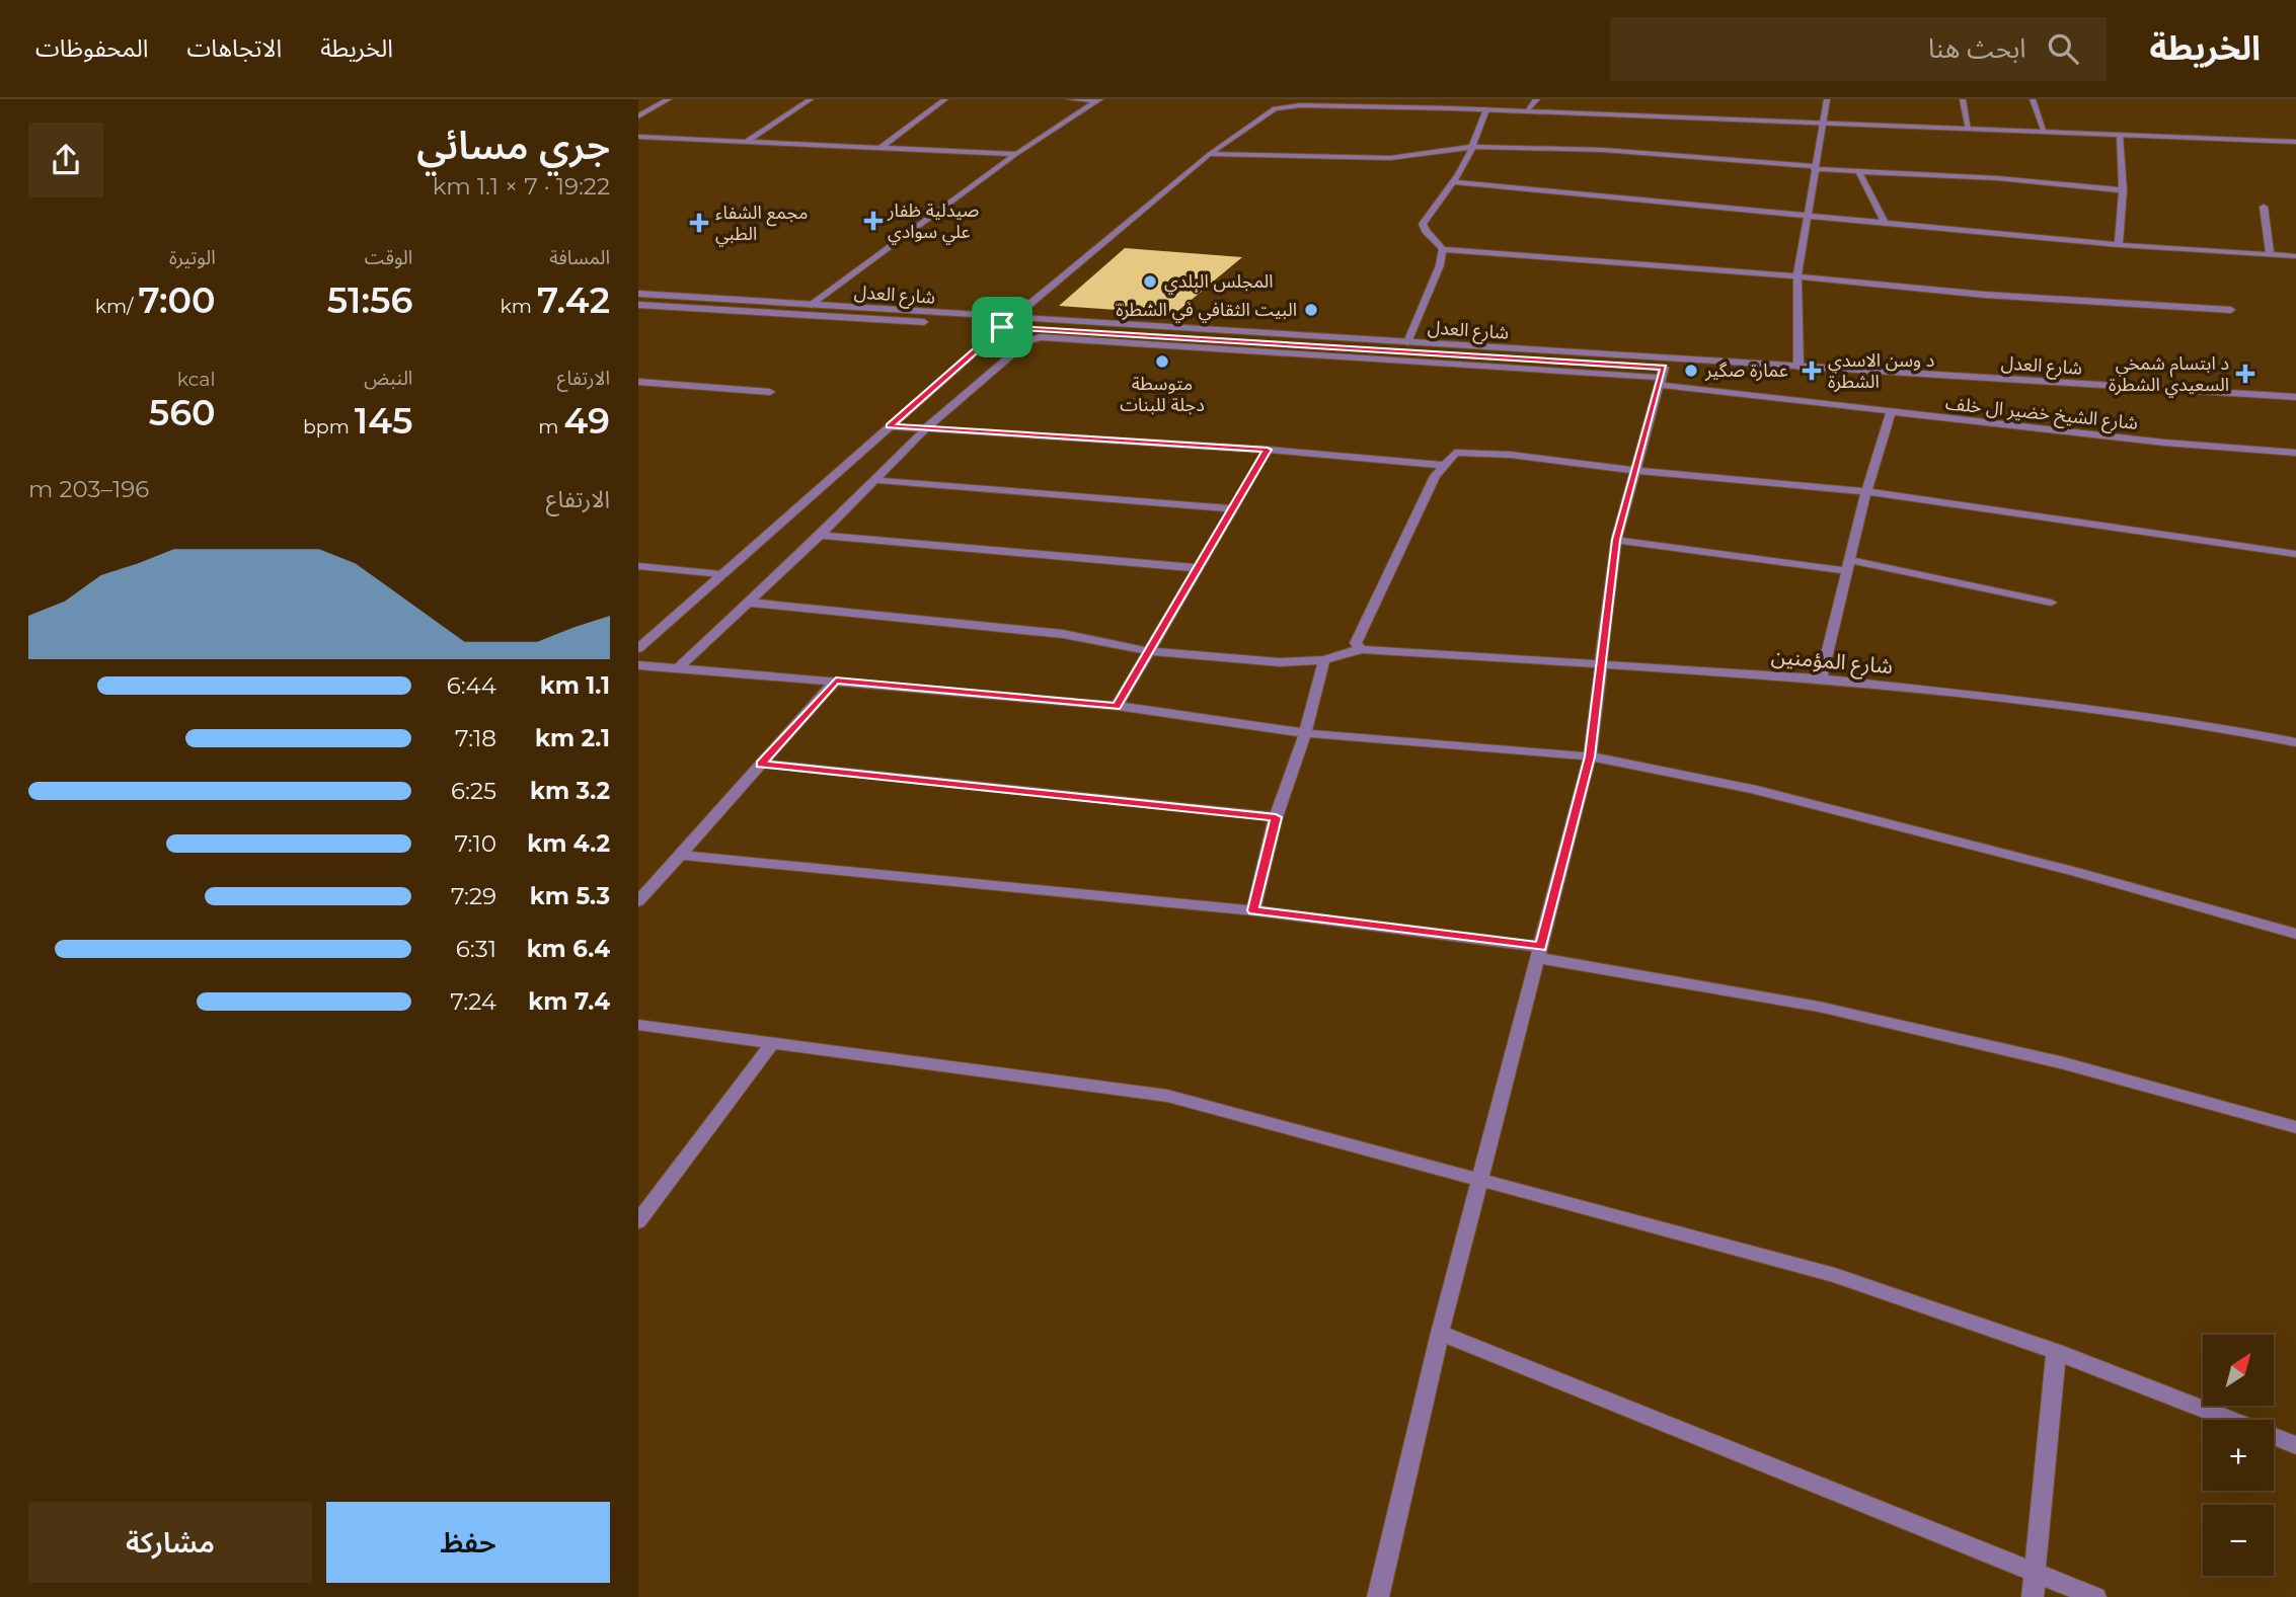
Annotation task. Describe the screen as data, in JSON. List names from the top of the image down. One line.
{"streets":{"street":["شارع العدل","شارع الشيخ خضير ال خلف","شارع المؤمنين"]},"crossings":[["شارع العدل","شارع الشيخ خضير ال خلف"]],"places":{"health":["صيدلية ظفار علي سوادي","مجمع الشفاء الطبي","د وسن الاسدي الشطرة","د ابتسام شمخي السعيدي الشطرة"],"other":["المجلس البلدي","البيت الثقافي في الشطرة","متوسطة دجلة للبنات","عمارة صگير"]},"north":"top right","page":{"header":"الخريطة","search":"ابحث هنا","nav":["الخريطة","الاتجاهات","المحفوظات"],"heading":["جري مسائي","19:22 · 7 × 1.1 km"],"stats":[["المسافة","7.42 km"],["الوقت","51:56"],["الوتيرة","7:00 /km"],["الارتفاع","49 m"],["النبض","145 bpm"],["kcal","560"]],"chart":["الارتفاع","196–203 m"],"list":[{"name":"1.1 km","note":"6:44"},{"name":"2.1 km","note":"7:18"},{"name":"3.2 km","note":"6:25"},{"name":"4.2 km","note":"7:10"},{"name":"5.3 km","note":"7:29"},{"name":"6.4 km","note":"6:31"},{"name":"7.4 km","note":"7:24"}],"map_buttons":["+","−"],"buttons":["حفظ","مشاركة"]}}
